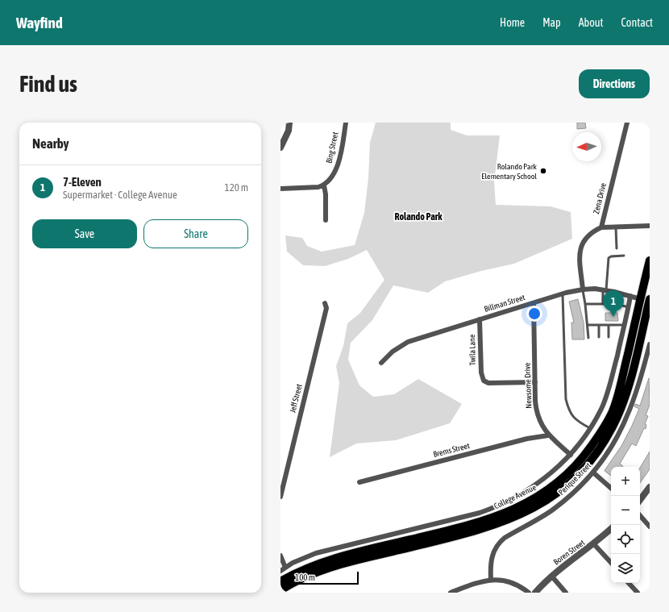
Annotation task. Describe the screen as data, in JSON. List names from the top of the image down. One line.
{"streets":{"main road":["College Avenue"],"street":["Bing Street","Zena Drive","Billman Street","Twila Lane","Newsome Drive","Jeff Street","Brems Street","Perique Street","Boren Street"]},"crossings":[["Billman Street","Twila Lane"],["Billman Street","Newsome Drive"],["Billman Street","College Avenue"],["Twila Lane","Newsome Drive"],["Newsome Drive","Brems Street"]],"districts":["Rolando Park"],"places":["Rolando Park Elementary School"],"scale_bar":"100 m","north":"left","page":{"header":"Wayfind","nav":["Home","Map","About","Contact"],"buttons":["Directions",["Save","Share"]],"title":"Find us","heading":"Nearby","list":[{"mark":"1","name":"7-Eleven","note":"Supermarket · College Avenue","value":"120 m"}],"pins":"1","map_buttons":["+","−"],"scale":"100 m"}}
